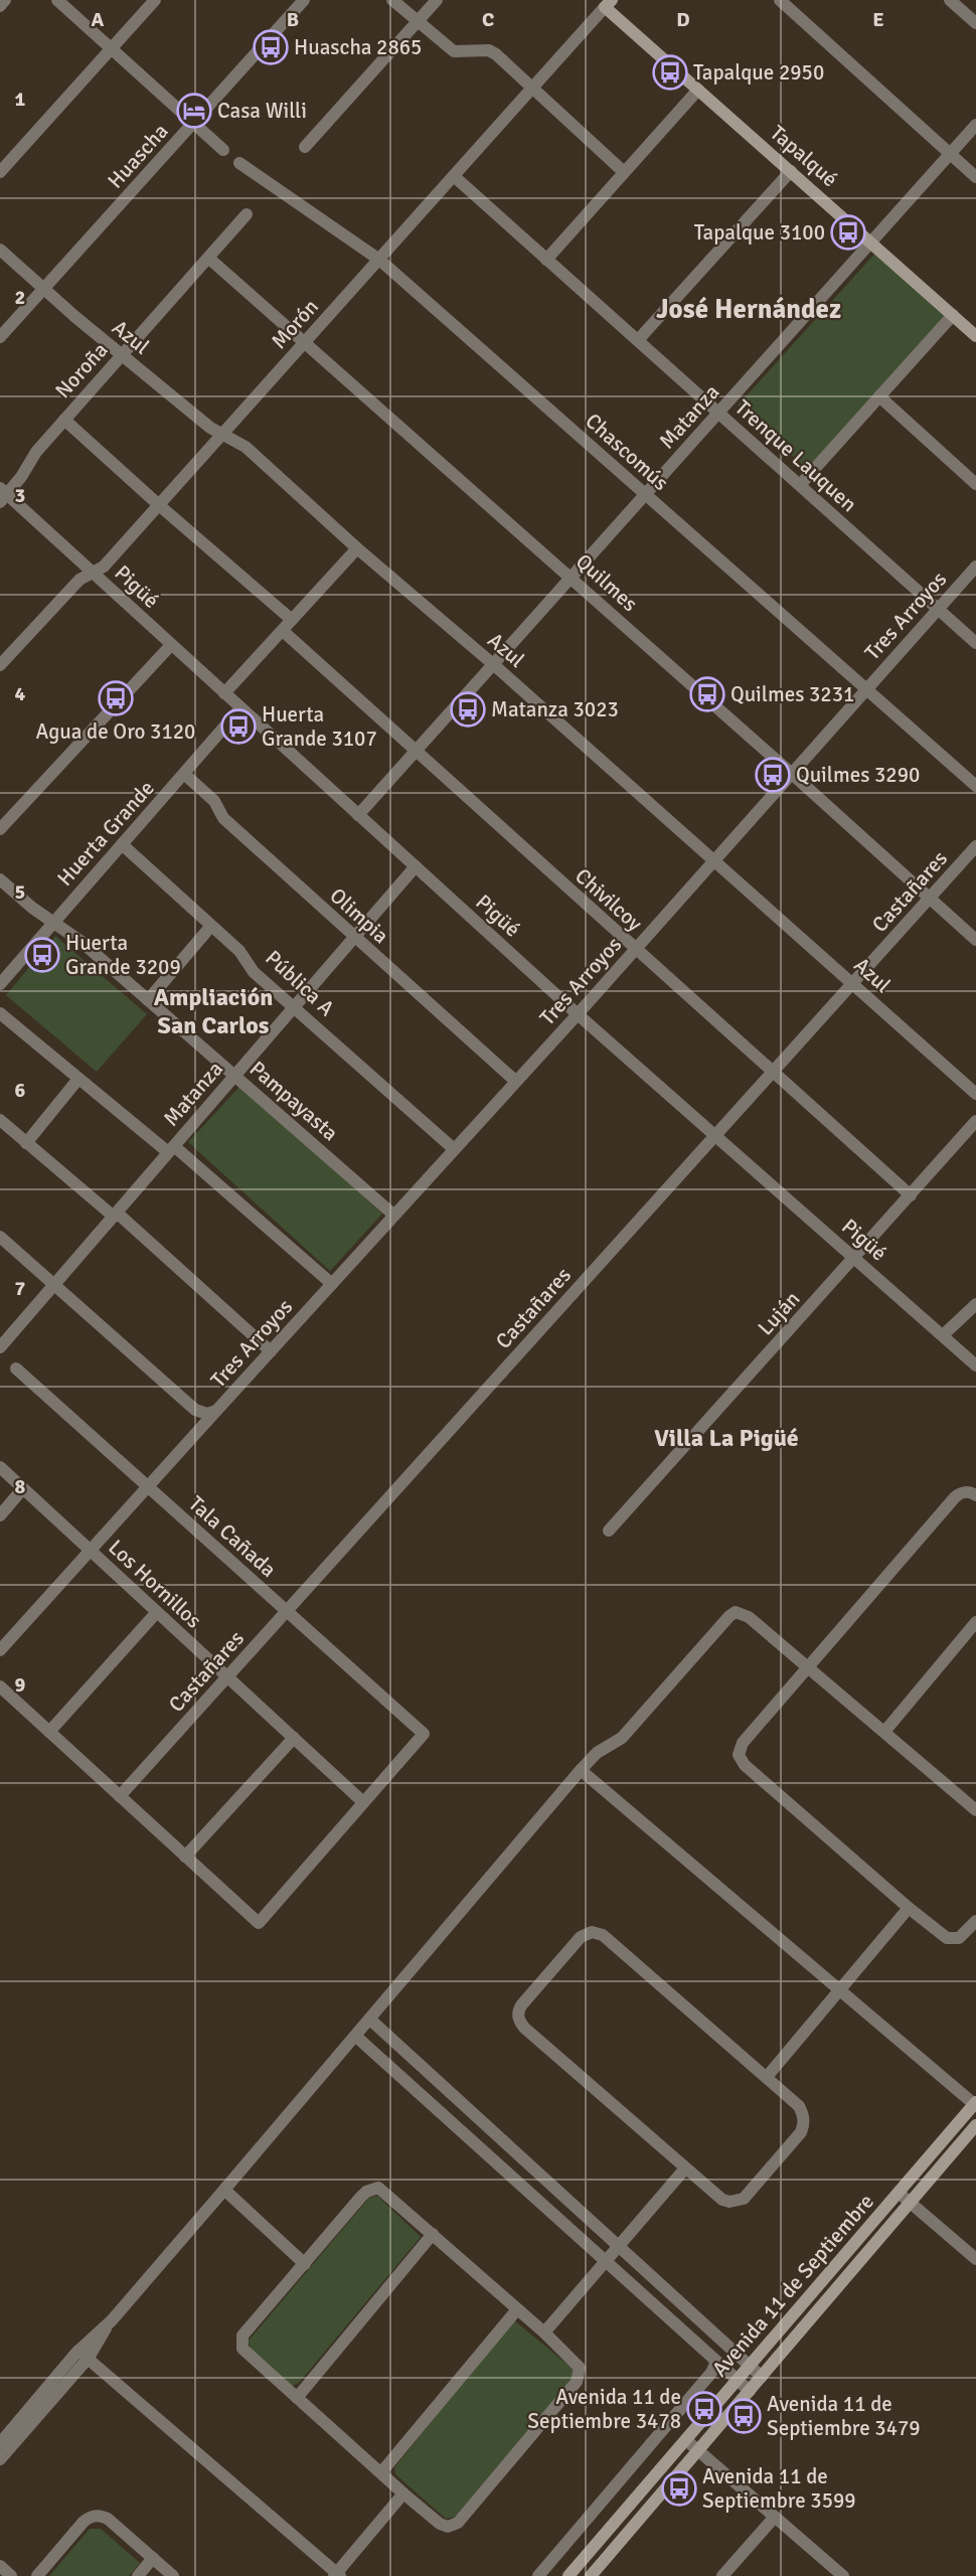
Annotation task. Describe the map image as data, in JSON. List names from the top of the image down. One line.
{"streets":{"main road":["Tapalqué","Avenida 11 de Septiembre"],"street":["Huascha","Morón","Azul","Noroña","Matanza","Chascomús","Trenque Lauquen","Quilmes","Pigüé","Tres Arroyos","Huerta Grande","Castañares","Chivilcoy","Olimpia","Pública A","Pampayasta","Luján","Tala Cañada","Los Hornillos"]},"crossings":[["Huascha","Azul"],["Tapalqué","Morón"],["Tapalqué","Matanza"],["Morón","Azul"],["Morón","Chascomús"],["Morón","Trenque Lauquen"],["Morón","Quilmes"],["Morón","Pigüé"],["Azul","Noroña"],["Azul","Matanza"],["Azul","Tres Arroyos"],["Azul","Castañares"],["Noroña","Quilmes"],["Noroña","Pigüé"],["Matanza","Chascomús"],["Matanza","Trenque Lauquen"],["Matanza","Quilmes"],["Matanza","Pigüé"],["Matanza","Chivilcoy"],["Matanza","Olimpia"],["Matanza","Pública A"],["Matanza","Pampayasta"],["Chascomús","Tres Arroyos"],["Trenque Lauquen","Tres Arroyos"],["Quilmes","Tres Arroyos"],["Quilmes","Castañares"],["Pigüé","Tres Arroyos"],["Pigüé","Huerta Grande"],["Pigüé","Castañares"],["Pigüé","Luján"],["Tres Arroyos","Chivilcoy"],["Tres Arroyos","Olimpia"],["Tres Arroyos","Pública A"],["Tres Arroyos","Pampayasta"],["Tres Arroyos","Tala Cañada"],["Tres Arroyos","Los Hornillos"],["Huerta Grande","Olimpia"],["Huerta Grande","Pública A"],["Huerta Grande","Pampayasta"],["Castañares","Chivilcoy"],["Castañares","Tala Cañada"],["Castañares","Los Hornillos"],["Chivilcoy","Luján"],["Tala Cañada","Los Hornillos"]],"districts":["José Hernández","Ampliación San Carlos","Villa La Pigüé"],"places":{"bus stop":["Huascha 2865","Tapalque 2950","Tapalque 3100","Quilmes 3231","Agua de Oro 3120","Matanza 3023","Huerta Grande 3107","Quilmes 3290","Huerta Grande 3209","Avenida 11 de Septiembre 3478","Avenida 11 de Septiembre 3479","Avenida 11 de Septiembre 3599"],"hotel":["Casa Willi"]},"grid":{"columns":["A","B","C","D","E"],"rows":["1","2","3","4","5","6","7","8","9"]}}
